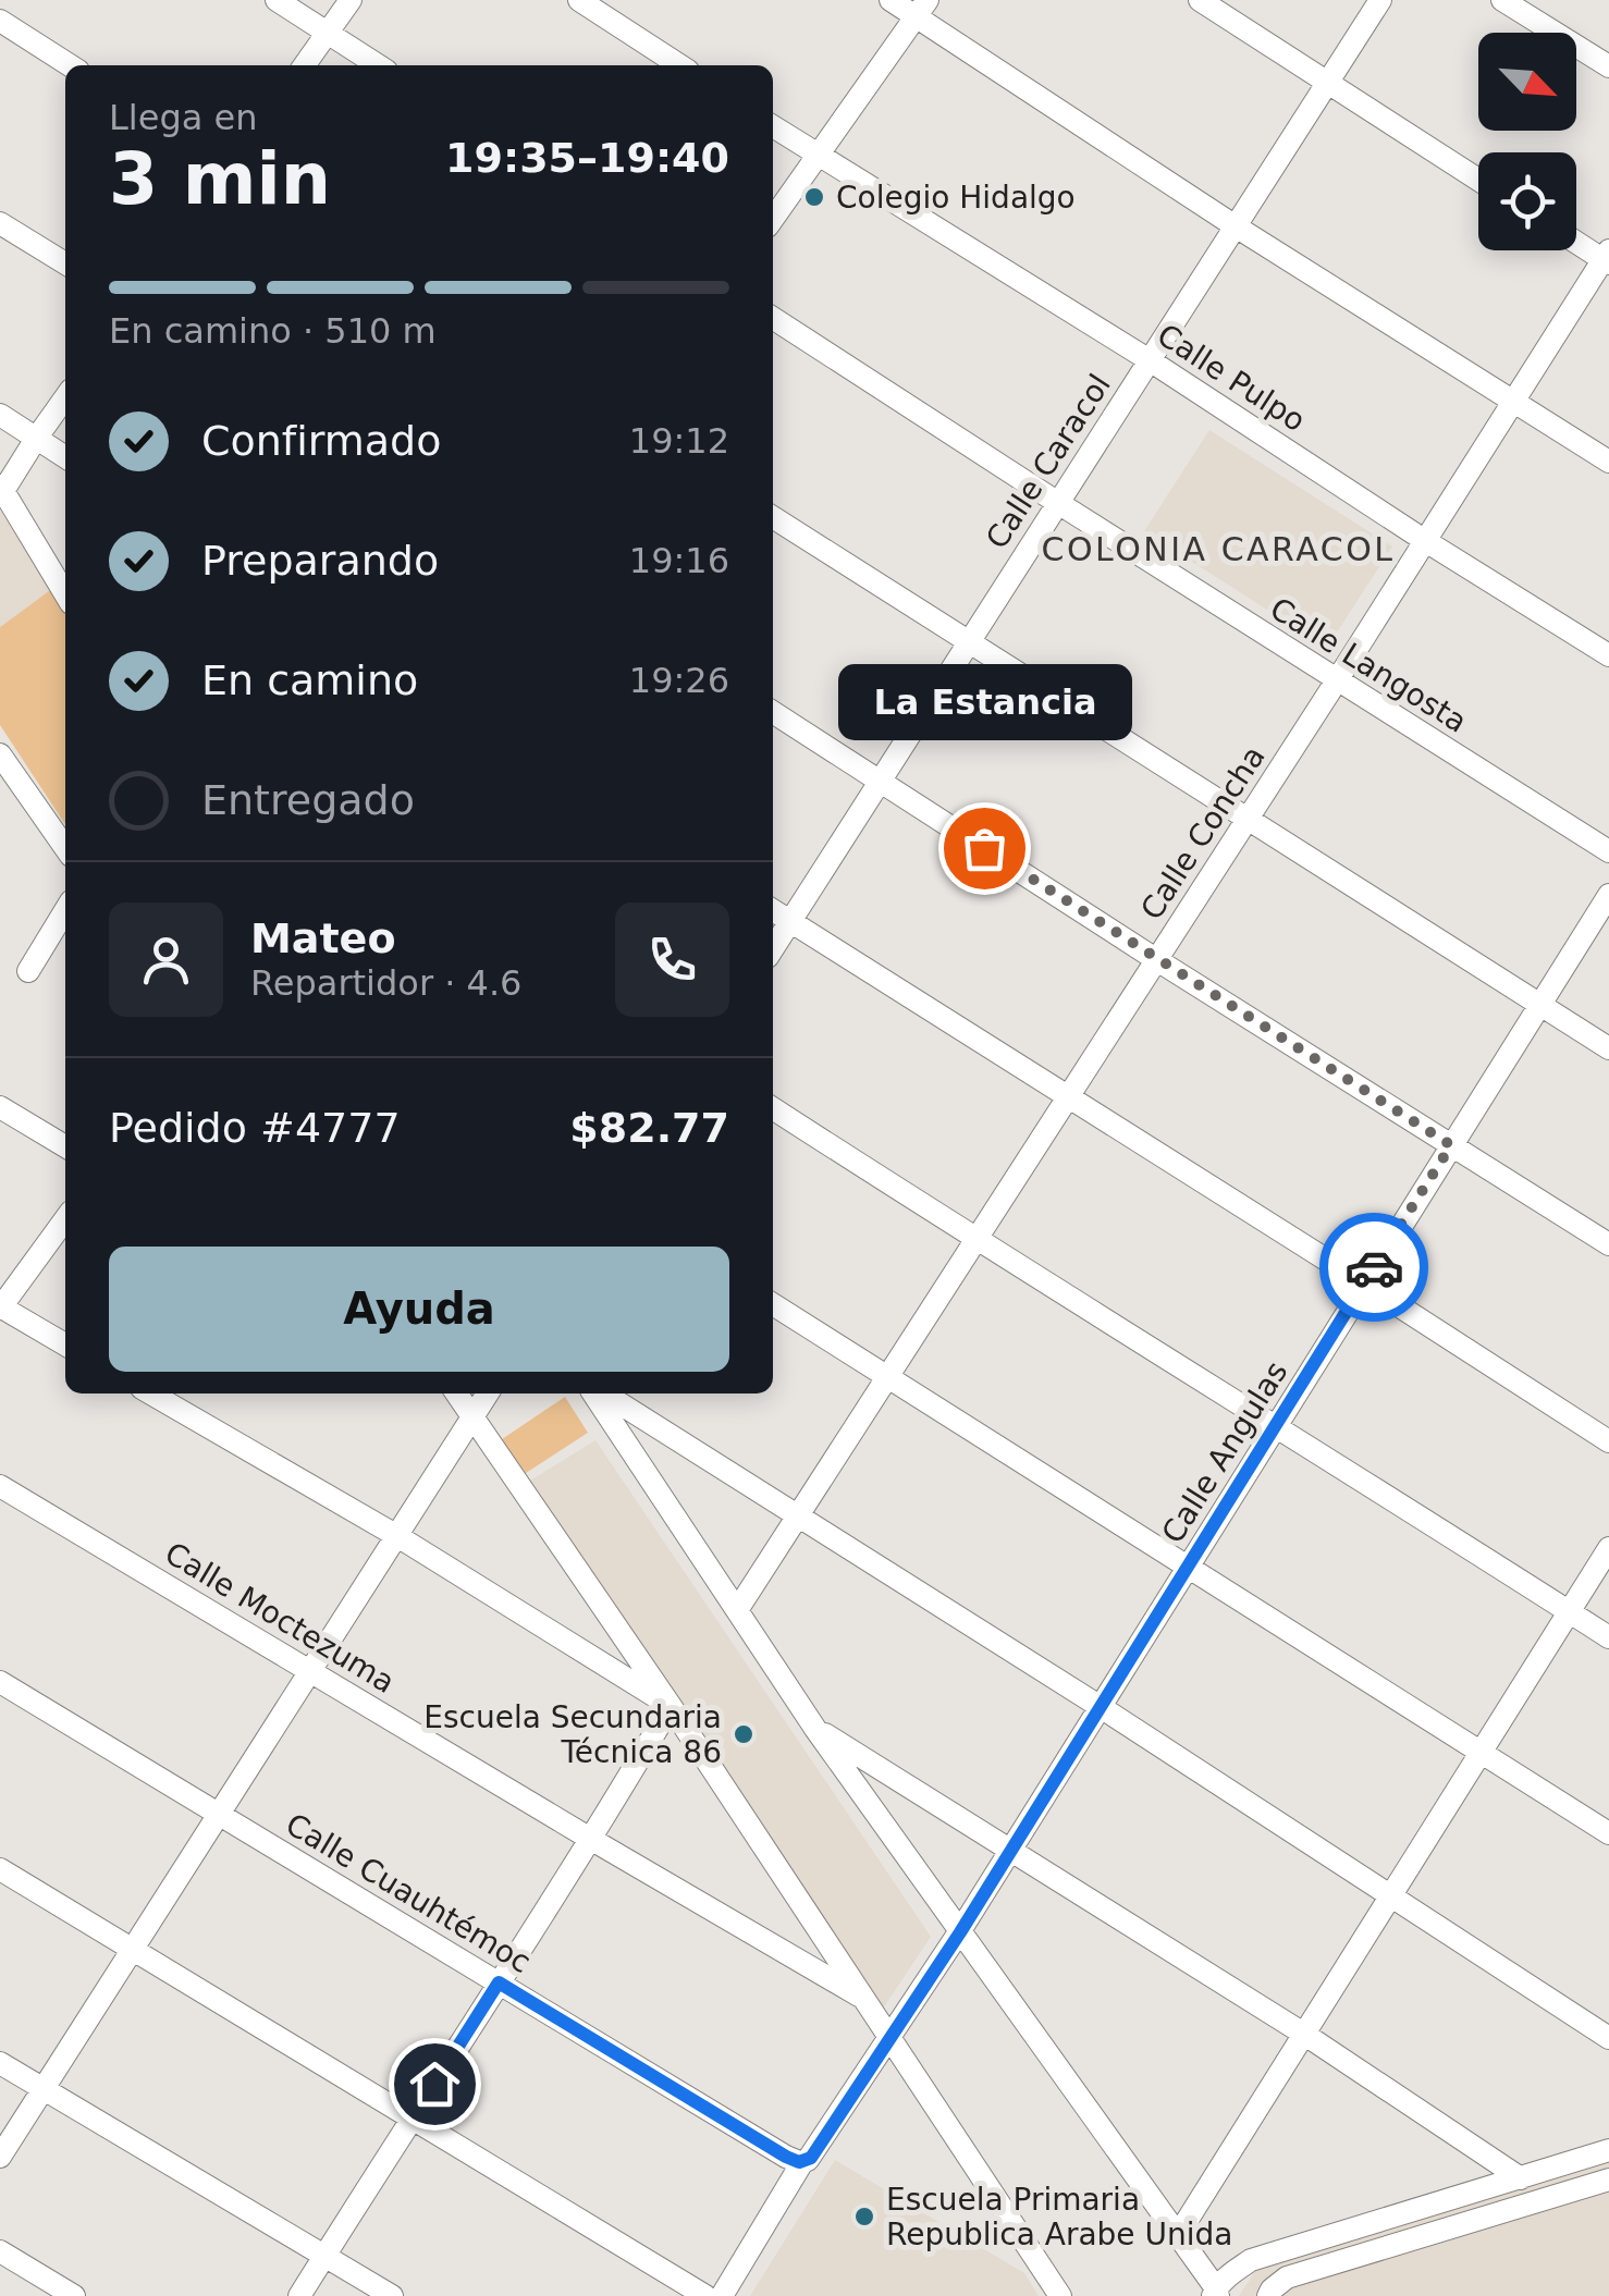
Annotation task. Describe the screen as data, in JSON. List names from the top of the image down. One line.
{"streets":{"street":["Calle Pulpo","Calle Caracol","Calle Langosta","Calle Concha","Calle Angulas","Calle Moctezuma","Calle Cuauhtémoc"]},"crossings":[["Calle Pulpo","Calle Caracol"],["Calle Pulpo","Calle Concha"],["Calle Caracol","Calle Langosta"],["Calle Langosta","Calle Concha"],["Calle Angulas","Calle Cuauhtémoc"]],"districts":["COLONIA CARACOL"],"places":["Colegio Hidalgo","La Estancia","Escuela Secundaria Técnica 86","Escuela Primaria Republica Arabe Unida"],"north":"bottom right","page":{"heading":["3 min","Llega en","19:35–19:40"],"panel":["Mateo","Repartidor · 4.6","Pedido #4777","$82.77"],"bar":"En camino · 510 m","list":[["Confirmado","19:12"],["Preparando","19:16"],["En camino","19:26"],"Entregado"],"bubble":"La Estancia","buttons":"Ayuda"}}
